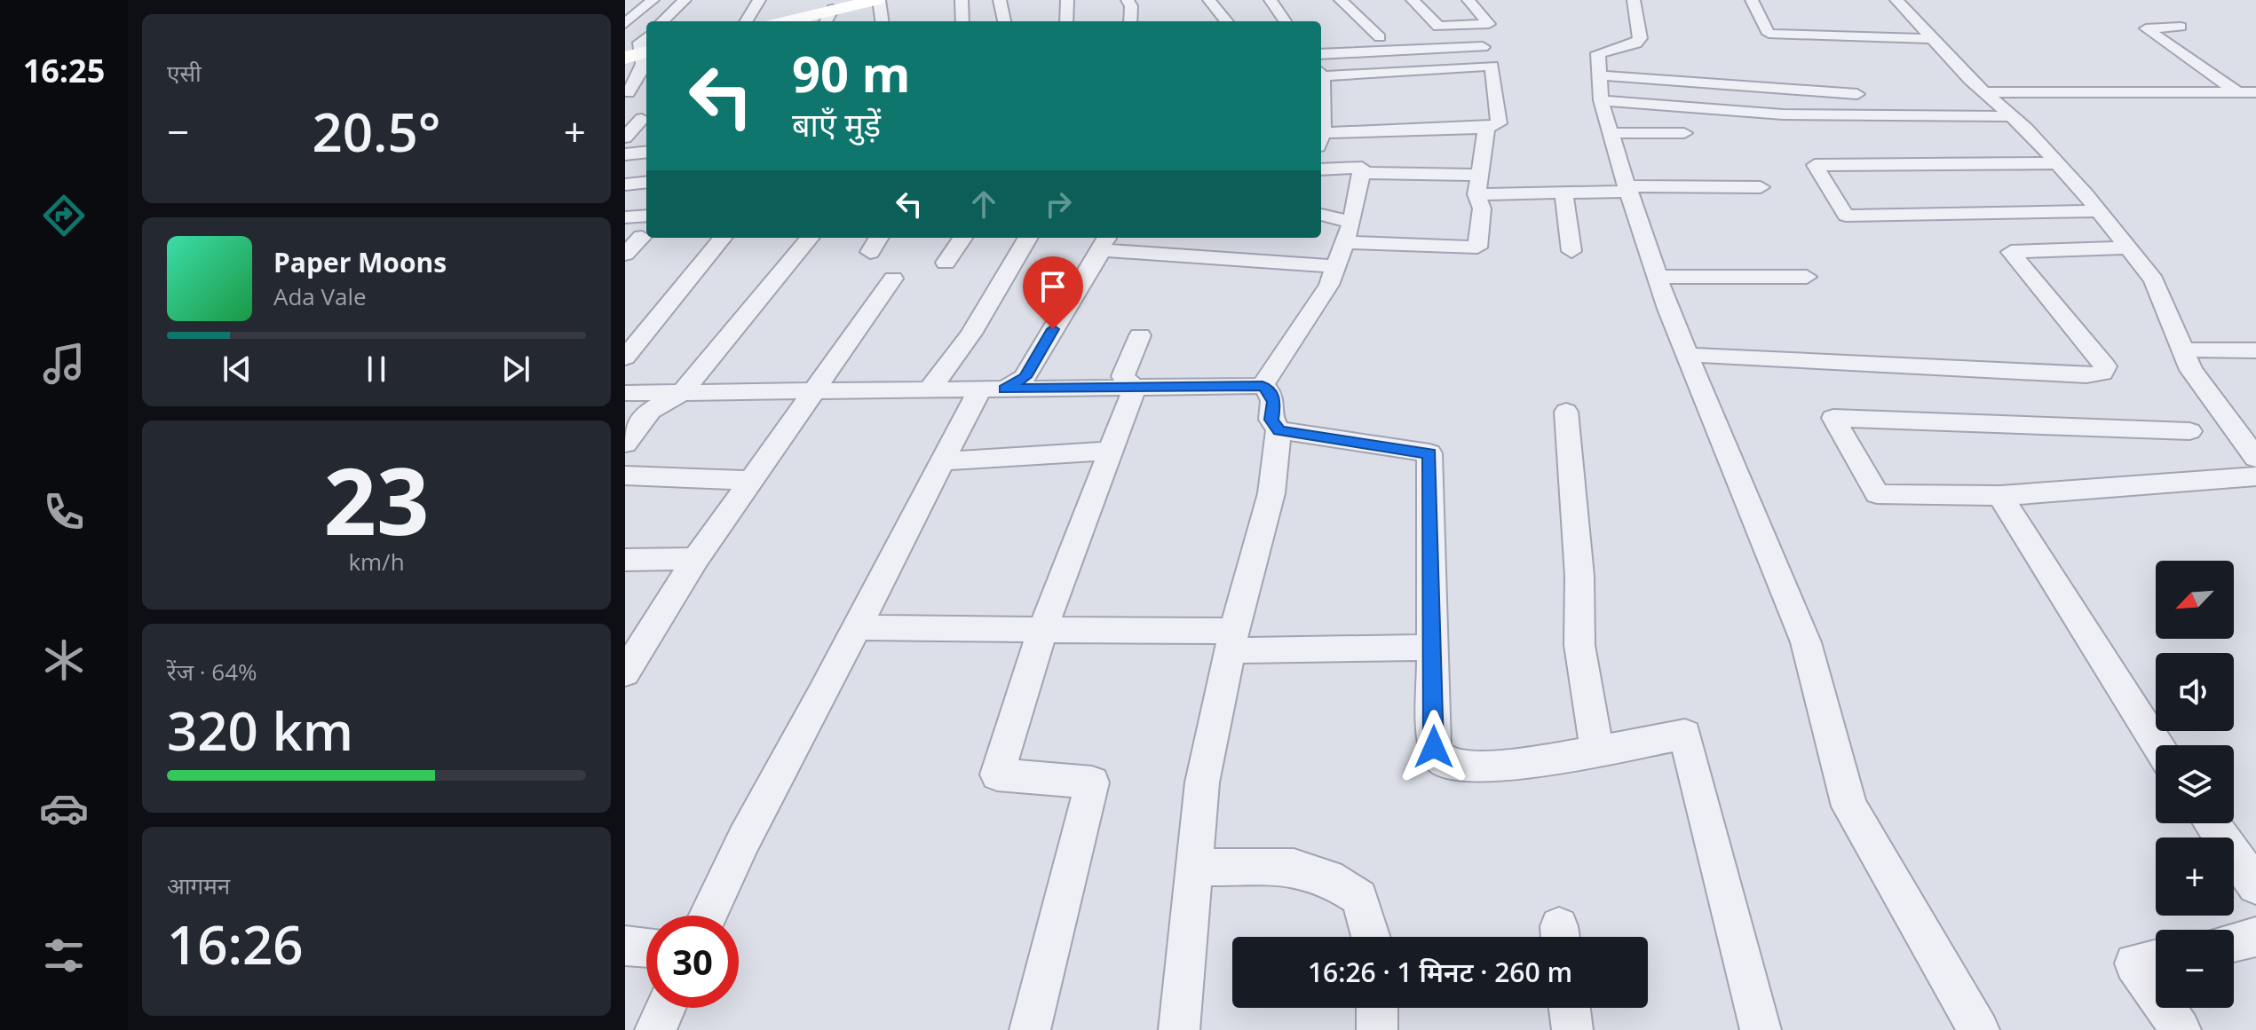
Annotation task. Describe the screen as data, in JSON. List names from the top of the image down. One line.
{"north":"bottom left","page":{"tabs":"16:25","tile":["एसी",["23","km/h"],["रेंज · 64%","320 km"],["आगमन","16:26"]],"turn":["90 m","बाएँ मुड़ें"],"heat":["−","20.5°","+"],"song":["Paper Moons","Ada Vale"],"map_buttons":["+","−"],"limit":"30","trip":"16:26 · 1 मिनट · 260 m"}}
